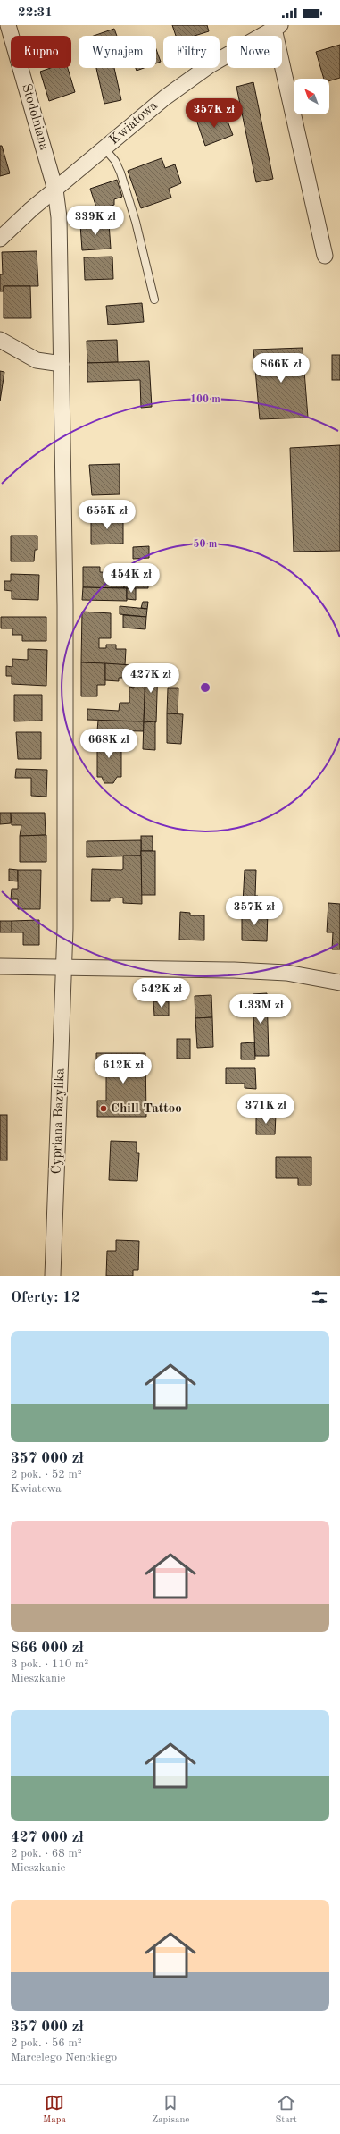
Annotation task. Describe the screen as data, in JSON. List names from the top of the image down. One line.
{"streets":{"street":["Stodolniana","Kwiatowa","Cypriana Bazylika"]},"crossings":[["Stodolniana","Kwiatowa"],["Stodolniana","Cypriana Bazylika"]],"places":["Chill Tattoo"],"north":"top left","page":{"status":"22:31","chip":["Kupno","Wynajem","Filtry","Nowe"],"price":["357K zł","339K zł","866K zł","655K zł","454K zł","427K zł","668K zł","357K zł","542K zł","1.33M zł","612K zł","371K zł"],"heading":"Oferty: 12","list":[{"name":"357 000 zł","note":"2 pok. · 52 m² · Kwiatowa"},{"name":"866 000 zł","note":"3 pok. · 110 m² · Mieszkanie"},{"name":"427 000 zł","note":"2 pok. · 68 m² · Mieszkanie"},{"name":"357 000 zł","note":"2 pok. · 56 m² · Marcelego Nenckiego"}],"tabs":["Mapa","Zapisane","Start"]},"rings":["100 m","50 m"]}
